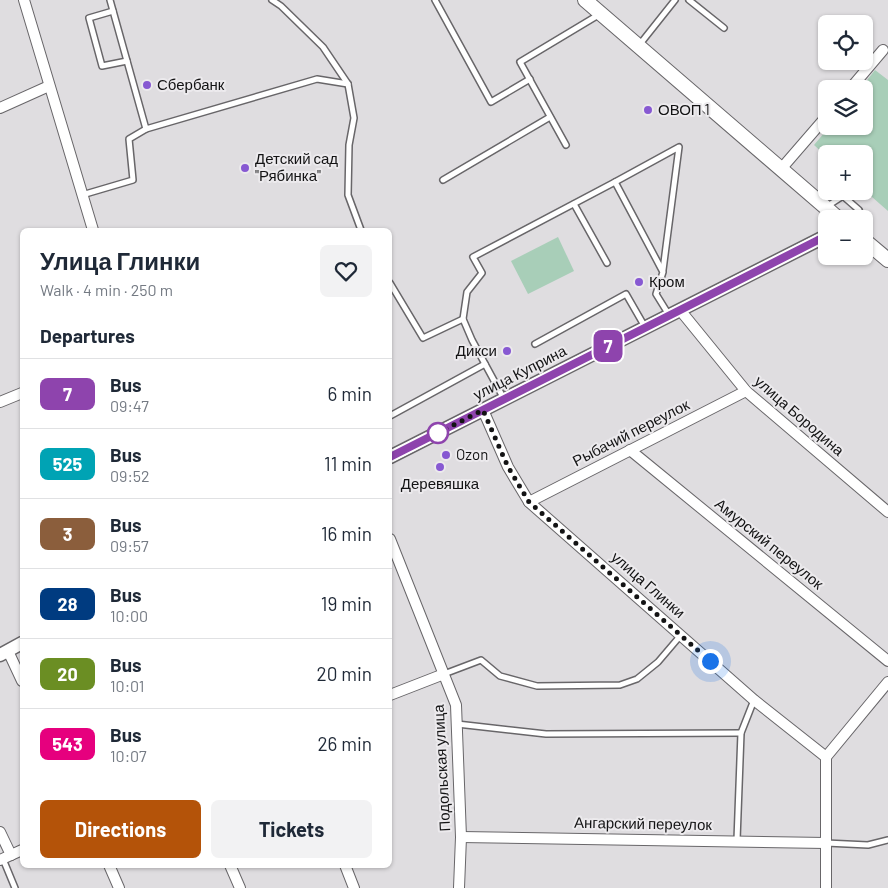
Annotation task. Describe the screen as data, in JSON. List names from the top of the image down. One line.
{"streets":{"street":["улица Куприна","улица Бородина","Рыбачий переулок","Амурский переулок","улица Глинки","Подольская улица","Ангарский переулок"]},"crossings":[["улица Куприна","улица Бородина"],["улица Куприна","улица Глинки"],["улица Бородина","Рыбачий переулок"],["Рыбачий переулок","Амурский переулок"],["Рыбачий переулок","улица Глинки"],["Подольская улица","Ангарский переулок"]],"places":["Сбербанк","ОВОП 1","Детский сад \"Рябинка\"","Кром","Дикси","Ozon","Деревяшка"],"lines":["bus line 7"],"page":{"on_map":"7","map_buttons":["+","−"],"heading":[["Улица Глинки","Walk · 4 min · 250 m"],"Departures"],"list":[{"mark":"7","name":"Bus","note":"09:47","value":"6 min"},{"mark":"525","name":"Bus","note":"09:52","value":"11 min"},{"mark":"3","name":"Bus","note":"09:57","value":"16 min"},{"mark":"28","name":"Bus","note":"10:00","value":"19 min"},{"mark":"20","name":"Bus","note":"10:01","value":"20 min"},{"mark":"543","name":"Bus","note":"10:07","value":"26 min"}],"buttons":["Directions","Tickets"]}}
